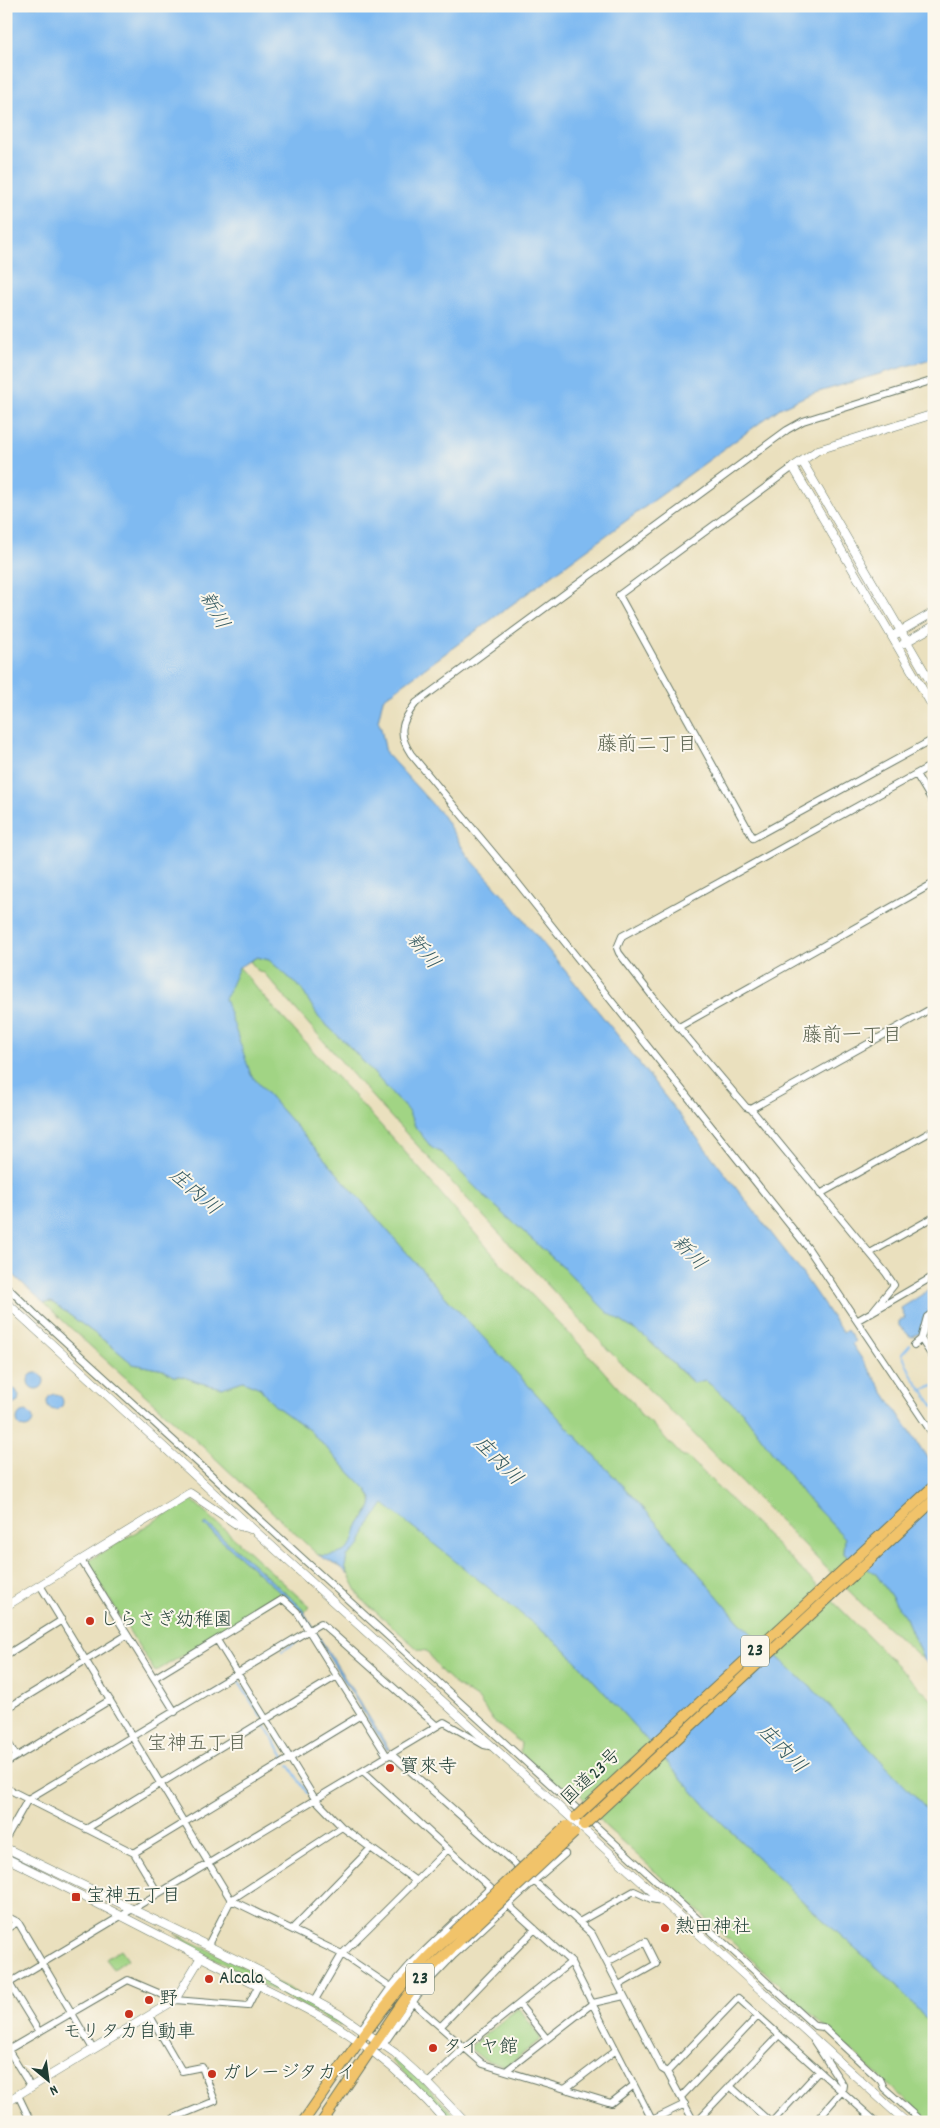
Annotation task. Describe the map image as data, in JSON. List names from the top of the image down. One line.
{"streets":{"highway":["23","国道23号"]},"districts":["藤前二丁目","藤前一丁目","宝神五丁目"],"water":["新川","庄内川"],"places":{"other":["しらさぎ幼稚園","寳來寺","熱田神社","Alcala","野","モリタカ自動車","タイヤ館","ガレージタカイ"],"transit":["宝神五丁目"]},"north":"bottom right"}
